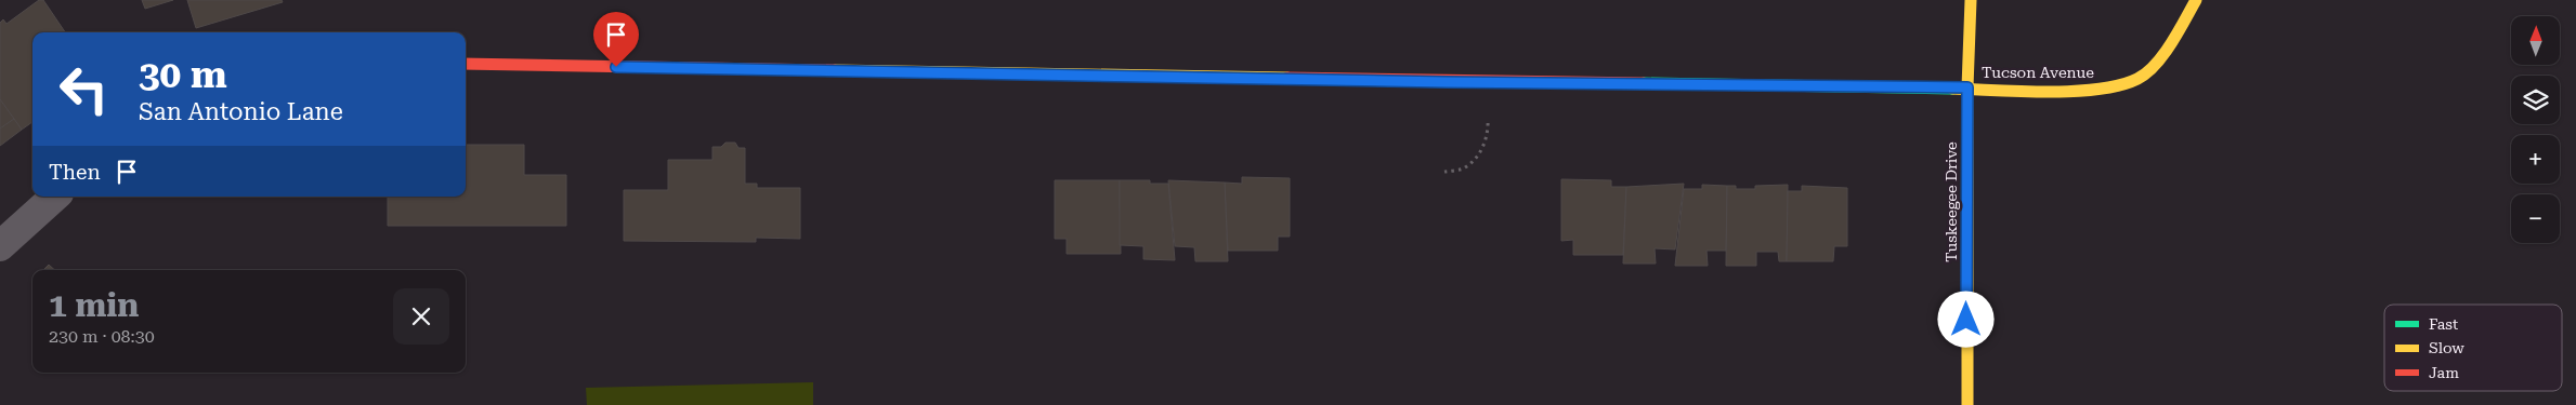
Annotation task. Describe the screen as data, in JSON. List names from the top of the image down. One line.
{"streets":{"street":["Tucson Avenue","Tuskeegee Drive"]},"crossings":[["Tucson Avenue","Tuskeegee Drive"]],"legend":["Fast","Slow","Jam"],"north":"top","page":{"map_buttons":["+","−"],"turn":["30 m","San Antonio Lane"],"then":"Then","heading":["1 min","230 m · 08:30"]}}
